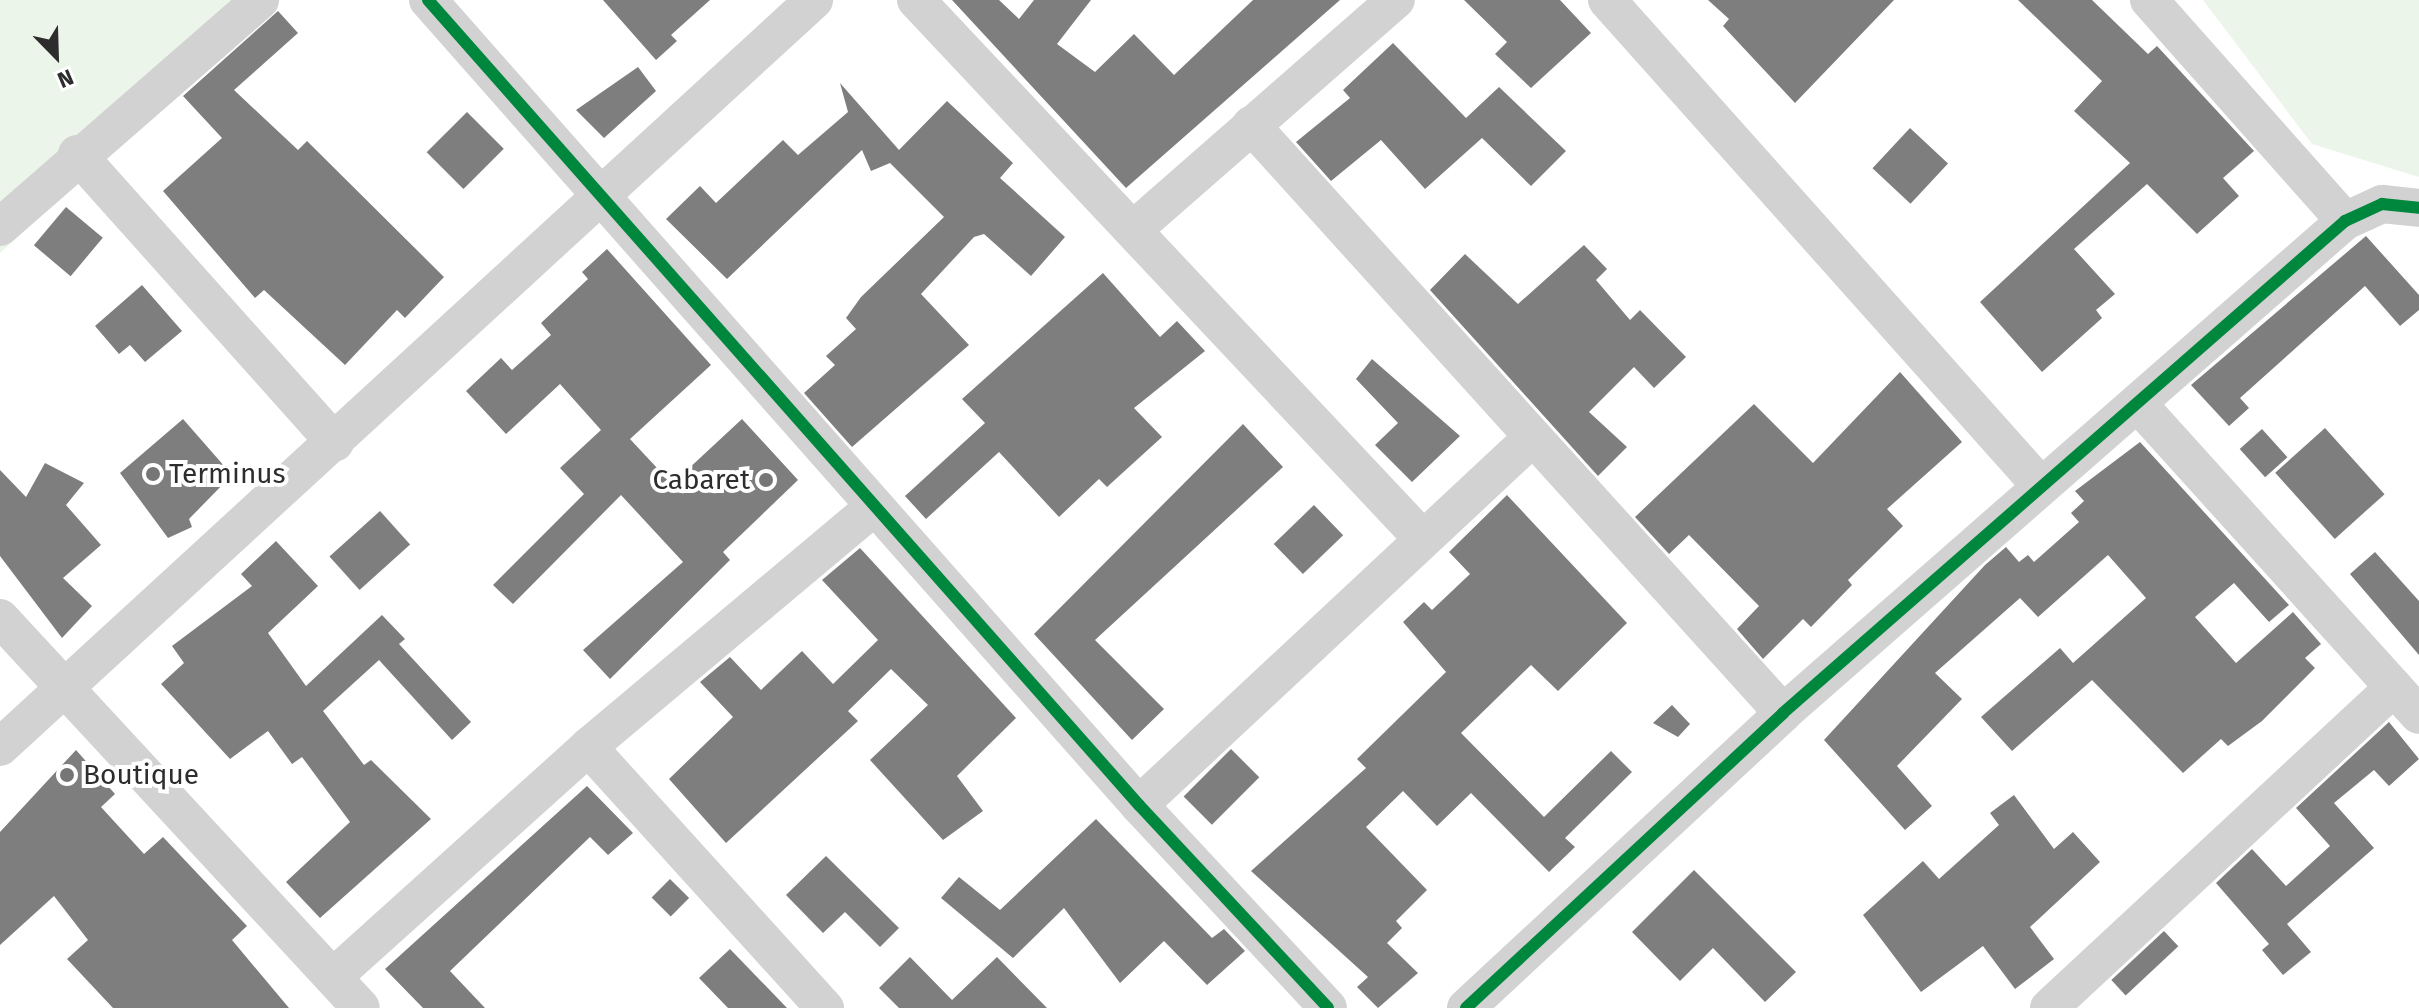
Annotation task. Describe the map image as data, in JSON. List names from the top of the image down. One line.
{"places":["Terminus","Cabaret","Boutique"],"north":"bottom right"}
